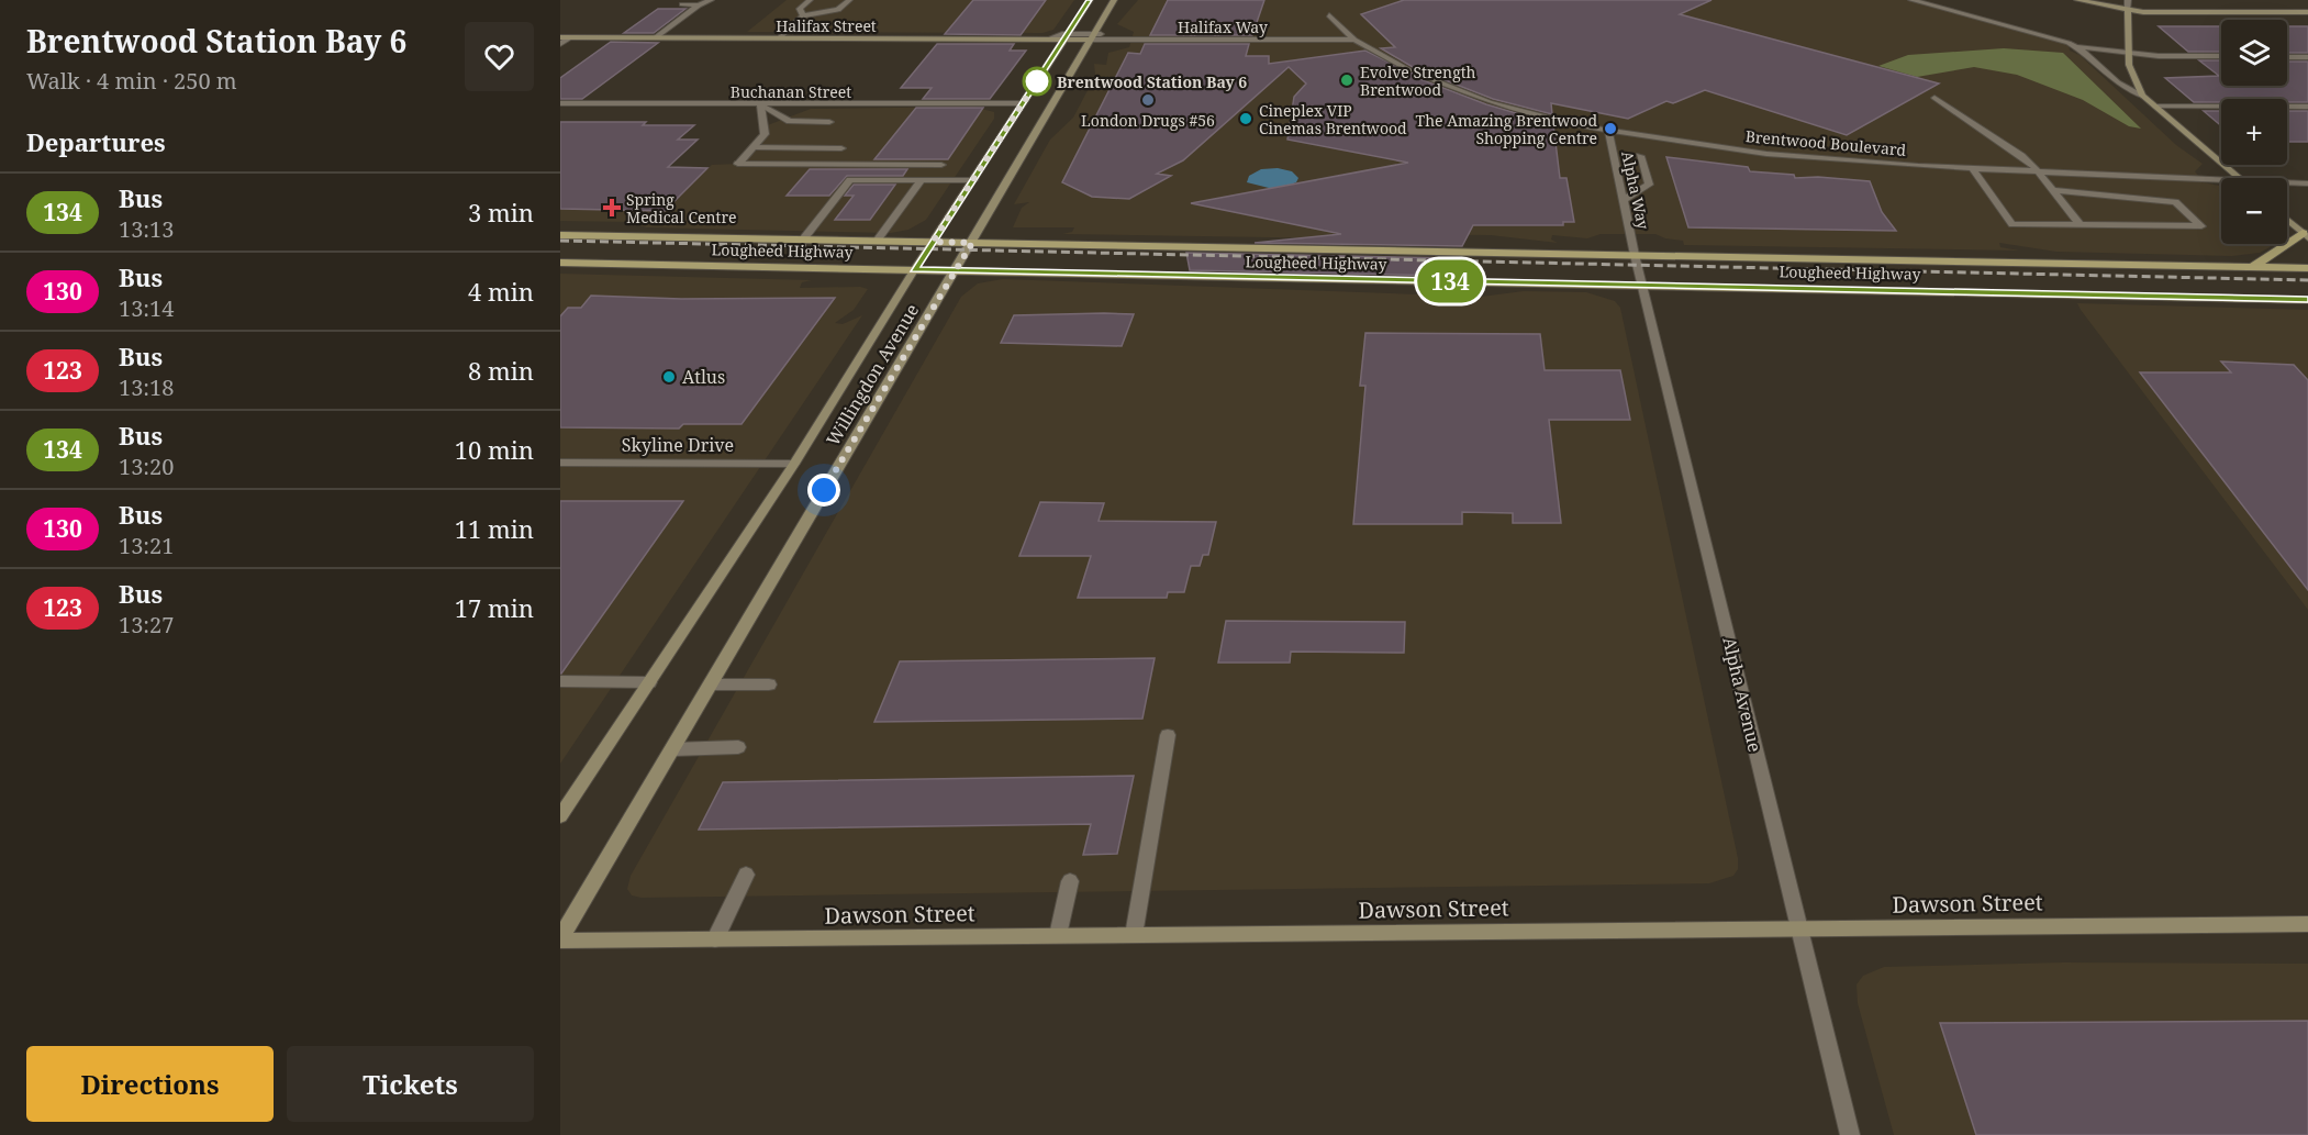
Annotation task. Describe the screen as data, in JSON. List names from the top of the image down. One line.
{"streets":{"main road":["Halifax Street","Lougheed Highway","Willingdon Avenue","Dawson Street"],"street":["Halifax Way","Buchanan Street","Brentwood Boulevard","Alpha Way","Skyline Drive","Alpha Avenue"]},"crossings":[["Halifax Street","Halifax Way"],["Halifax Street","Willingdon Avenue"],["Halifax Way","Willingdon Avenue"],["Buchanan Street","Willingdon Avenue"],["Brentwood Boulevard","Alpha Way"],["Alpha Way","Lougheed Highway"],["Alpha Way","Alpha Avenue"],["Lougheed Highway","Willingdon Avenue"],["Lougheed Highway","Alpha Avenue"],["Willingdon Avenue","Skyline Drive"],["Willingdon Avenue","Dawson Street"],["Alpha Avenue","Dawson Street"]],"places":{"other":["Evolve Strength Brentwood","Brentwood Station Bay 6","London Drugs #56","Cineplex VIP Cinemas Brentwood","The Amazing Brentwood Shopping Centre","Atlus"],"health":["Spring Medical Centre"]},"lines":["bus line 134"],"page":{"heading":[["Brentwood Station Bay 6","Walk · 4 min · 250 m"],"Departures"],"on_map":"134","map_buttons":["+","−"],"list":[{"mark":"134","name":"Bus","note":"13:13","value":"3 min"},{"mark":"130","name":"Bus","note":"13:14","value":"4 min"},{"mark":"123","name":"Bus","note":"13:18","value":"8 min"},{"mark":"134","name":"Bus","note":"13:20","value":"10 min"},{"mark":"130","name":"Bus","note":"13:21","value":"11 min"},{"mark":"123","name":"Bus","note":"13:27","value":"17 min"}],"buttons":["Directions","Tickets"]}}
